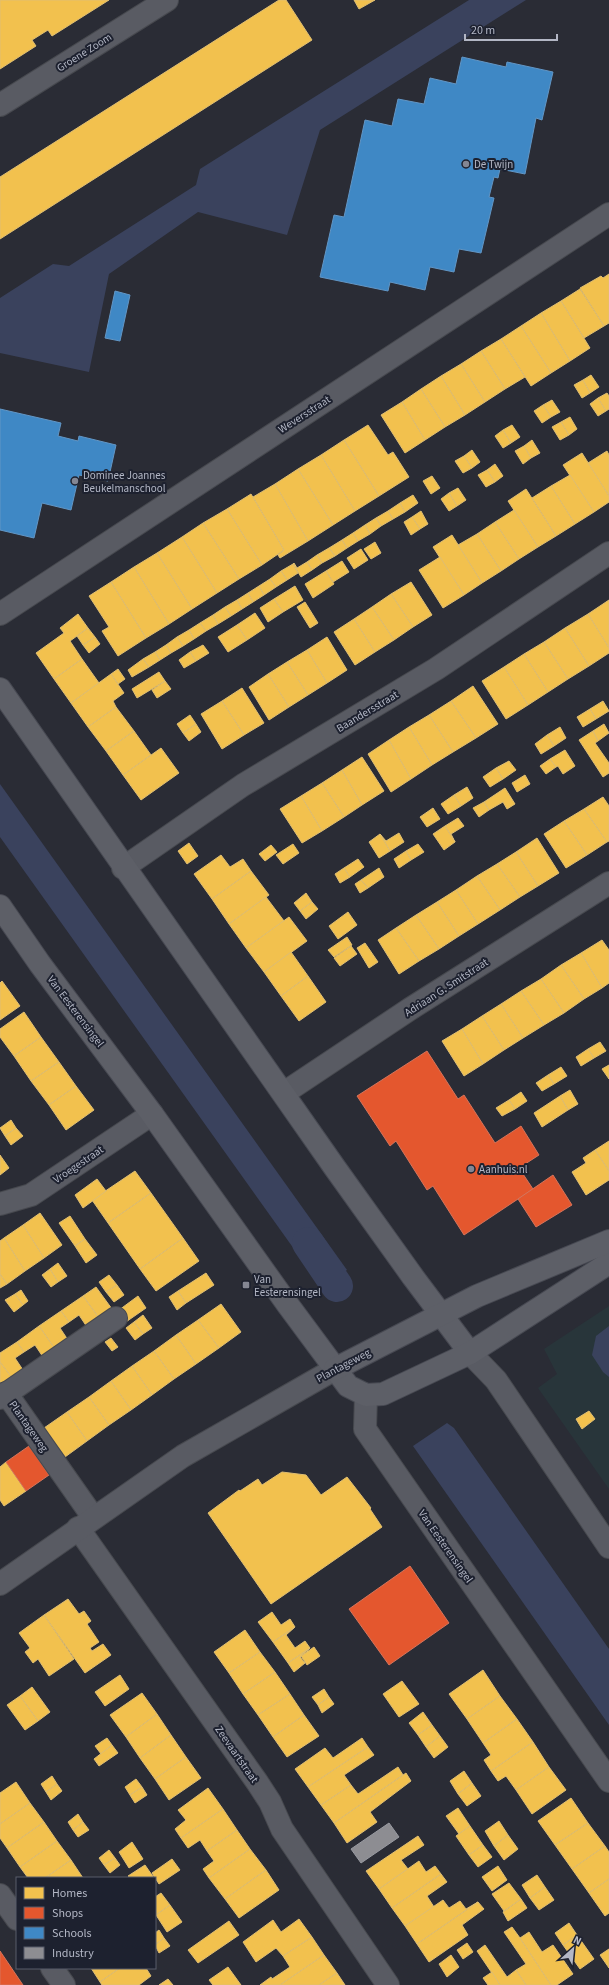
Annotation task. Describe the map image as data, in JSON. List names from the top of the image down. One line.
{"streets":{"street":["Groene Zoom","Weversstraat","Baandersstraat","Adriaan G. Smitstraat","Van Eesterensingel","Vroegestraat","Plantageweg","Zeevaartstraat"]},"crossings":[["Van Eesterensingel","Vroegestraat"],["Van Eesterensingel","Plantageweg"],["Plantageweg","Zeevaartstraat"]],"places":{"other":["De Twijn","Dominee Joannes Beukelmanschool","Aanhuis.nl"],"transit":["Van Eesterensingel"]},"legend":["Homes","Shops","Schools","Industry"],"scale_bar":"20 m","north":"top right"}
